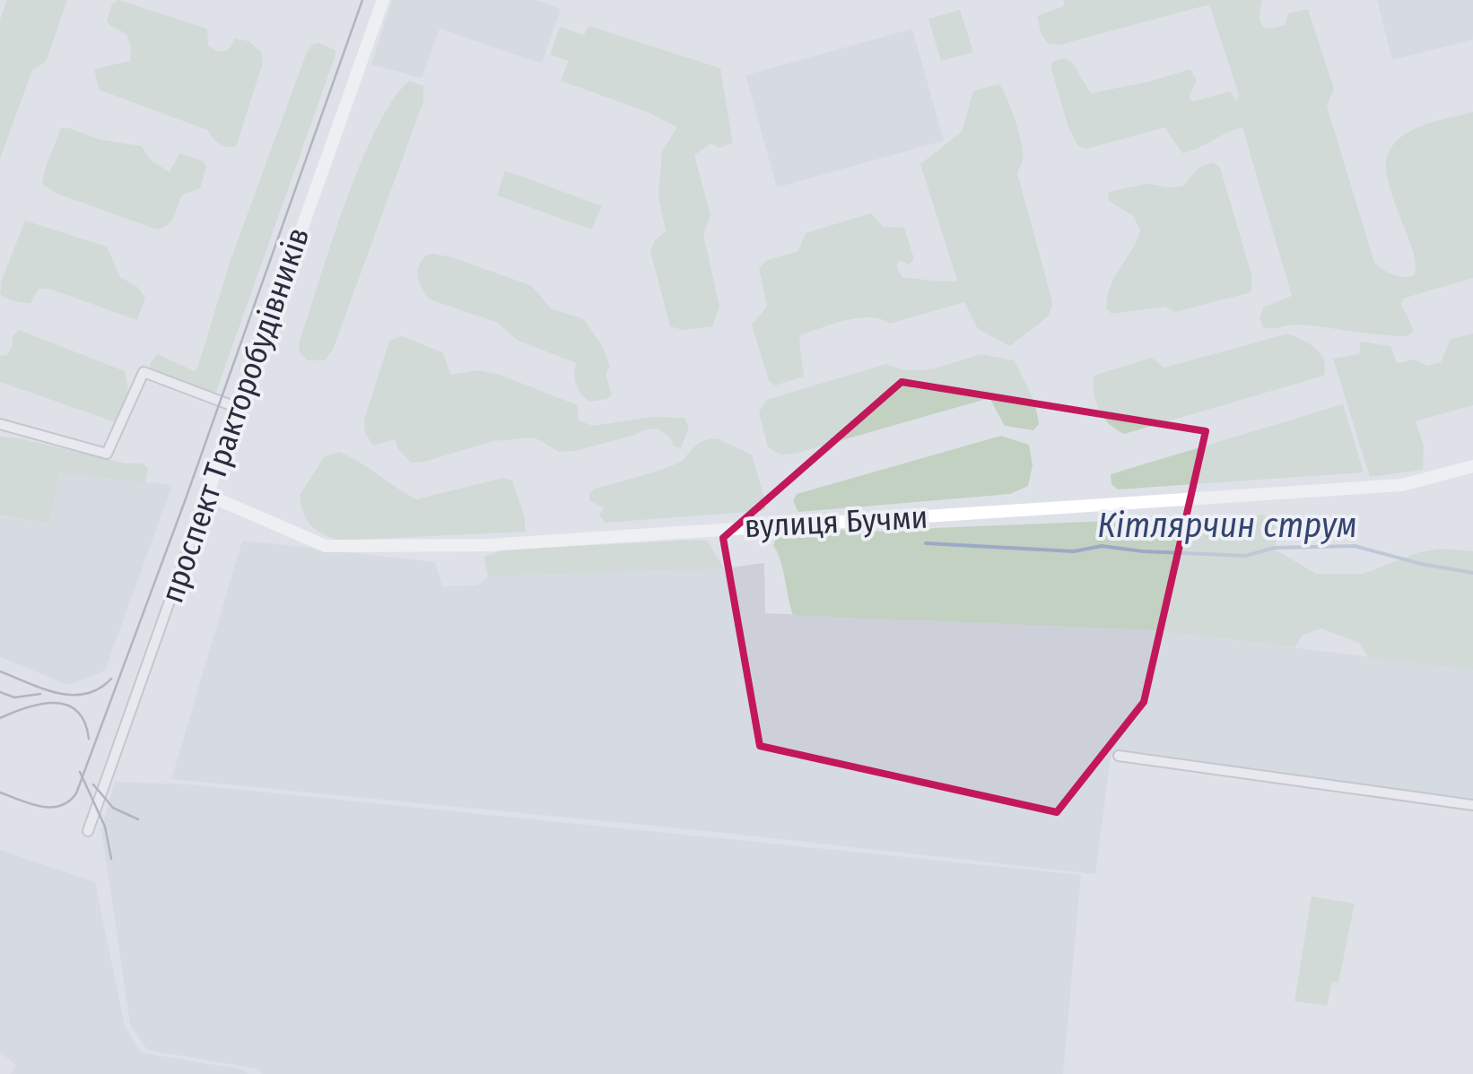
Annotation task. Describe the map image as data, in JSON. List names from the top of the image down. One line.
{"streets":{"street":["проспект Тракторобудівників","вулиця Бучми"]},"crossings":[["проспект Тракторобудівників","вулиця Бучми"]],"water":["Кітлярчин струм"]}
